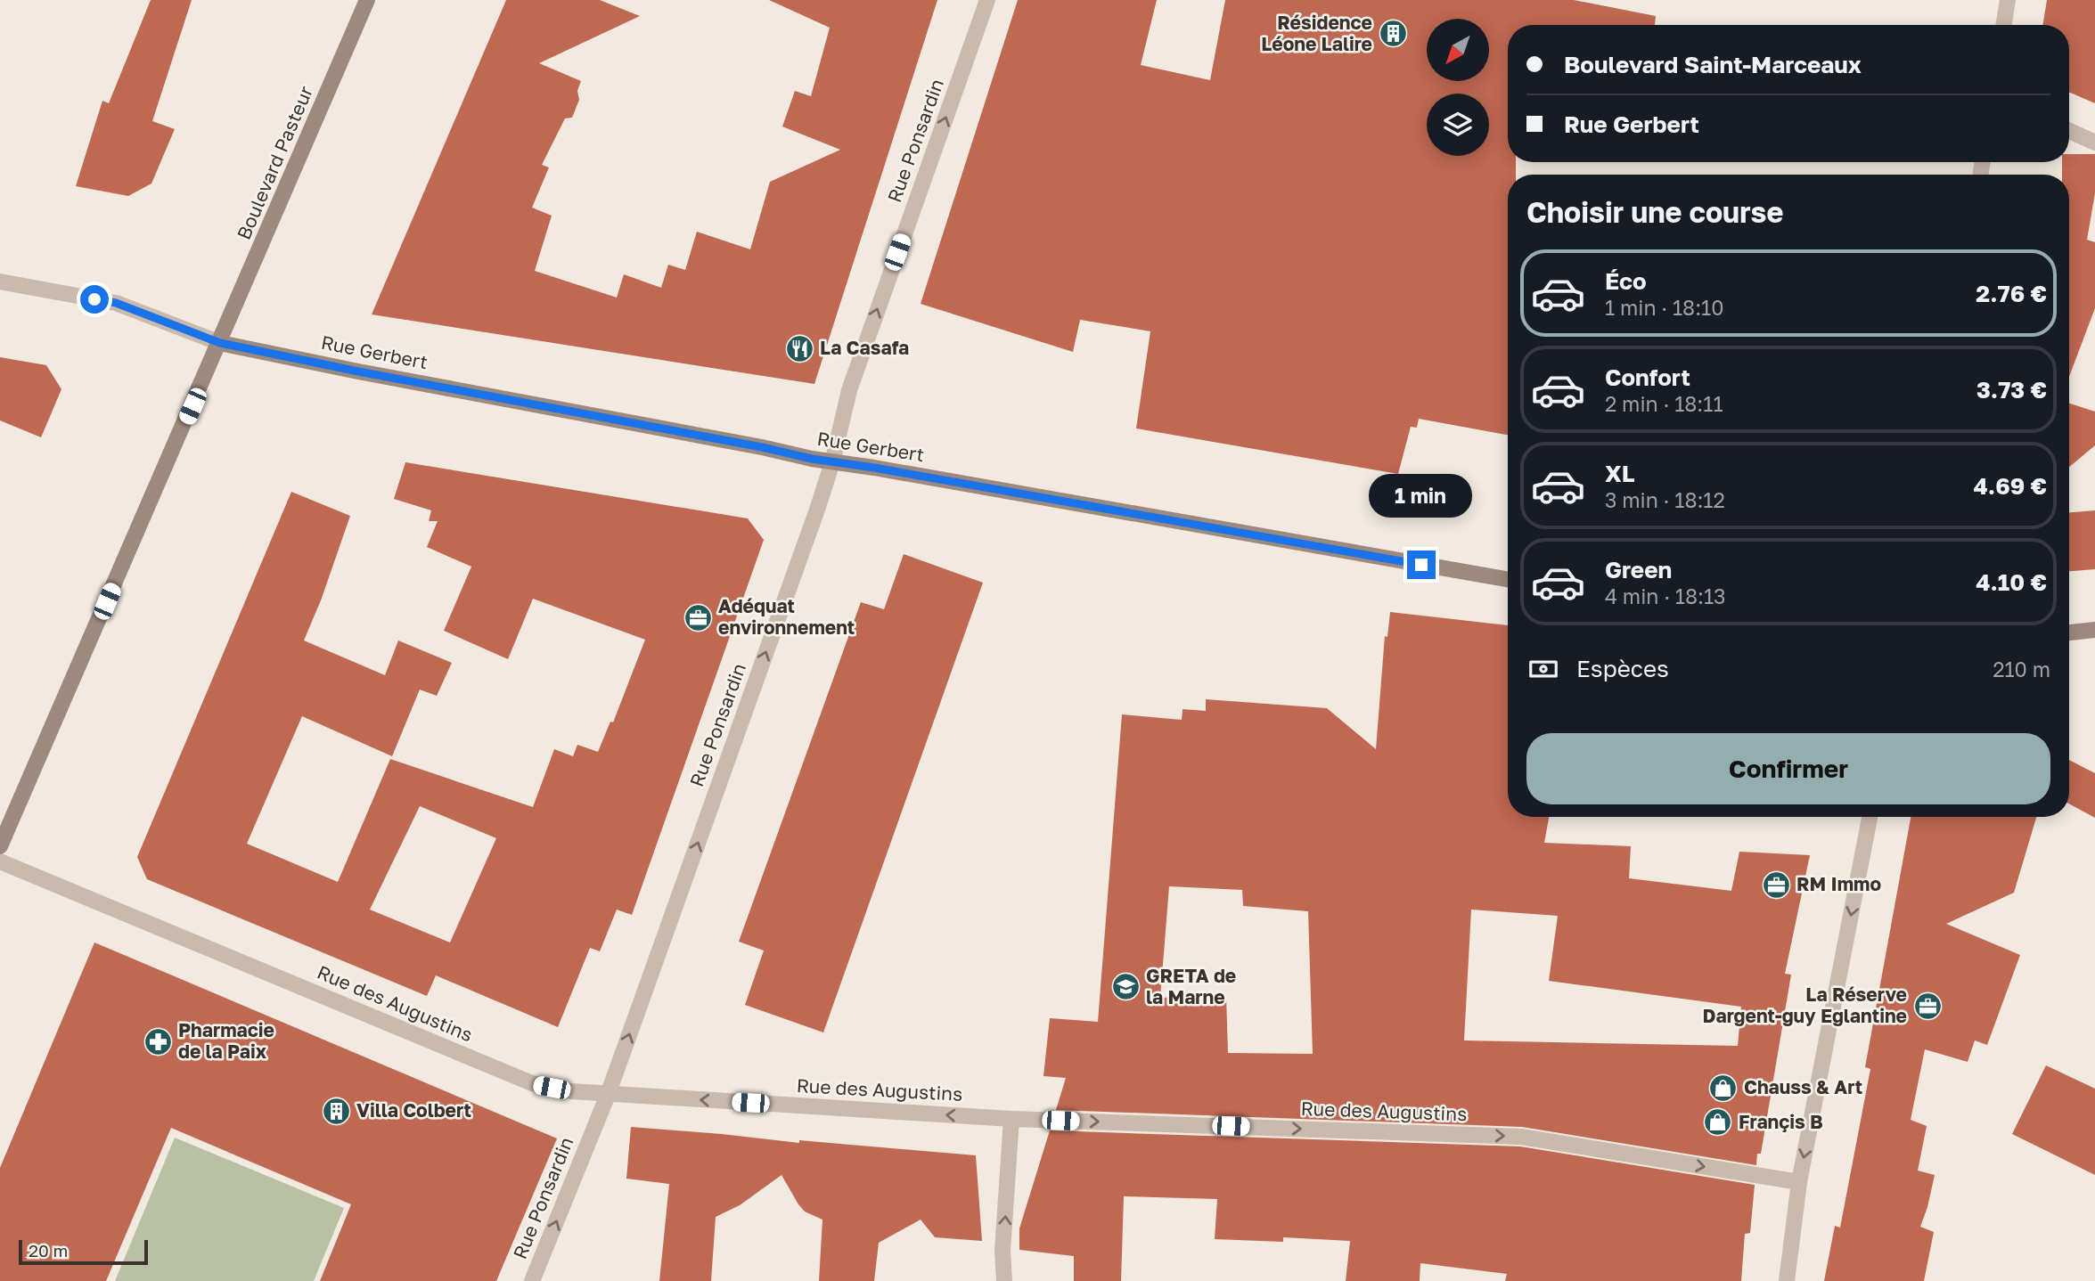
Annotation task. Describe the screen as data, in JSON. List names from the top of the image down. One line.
{"streets":{"street":["Rue Ponsardin","Boulevard Pasteur","Rue Gerbert","Rue des Augustins"]},"crossings":[["Rue Ponsardin","Rue Gerbert"],["Rue Ponsardin","Rue des Augustins"],["Boulevard Pasteur","Rue Gerbert"]],"one_way":["Rue Ponsardin"],"places":{"building":["Résidence Léone Lalire","Villa Colbert"],"restaurant":["La Casafa"],"office":["Adéquat environnement","RM Immo","La Réserve Dargent-guy Eglantine"],"school or university":["GRETA de la Marne"],"pharmacy":["Pharmacie de la Paix"],"shop":["Chauss & Art","Françis B"]},"scale_bar":"20 m","north":"bottom left","page":{"banner":["Boulevard Saint-Marceaux","Rue Gerbert"],"heading":"Choisir une course","list":[{"name":"Éco","note":"1 min · 18:10","value":"2.76 €"},{"name":"Confort","note":"2 min · 18:11","value":"3.73 €"},{"name":"XL","note":"3 min · 18:12","value":"4.69 €"},{"name":"Green","note":"4 min · 18:13","value":"4.10 €"}],"bubble":"1 min","pay":["Espèces","210 m"],"buttons":"Confirmer","scale":"20 m"}}
